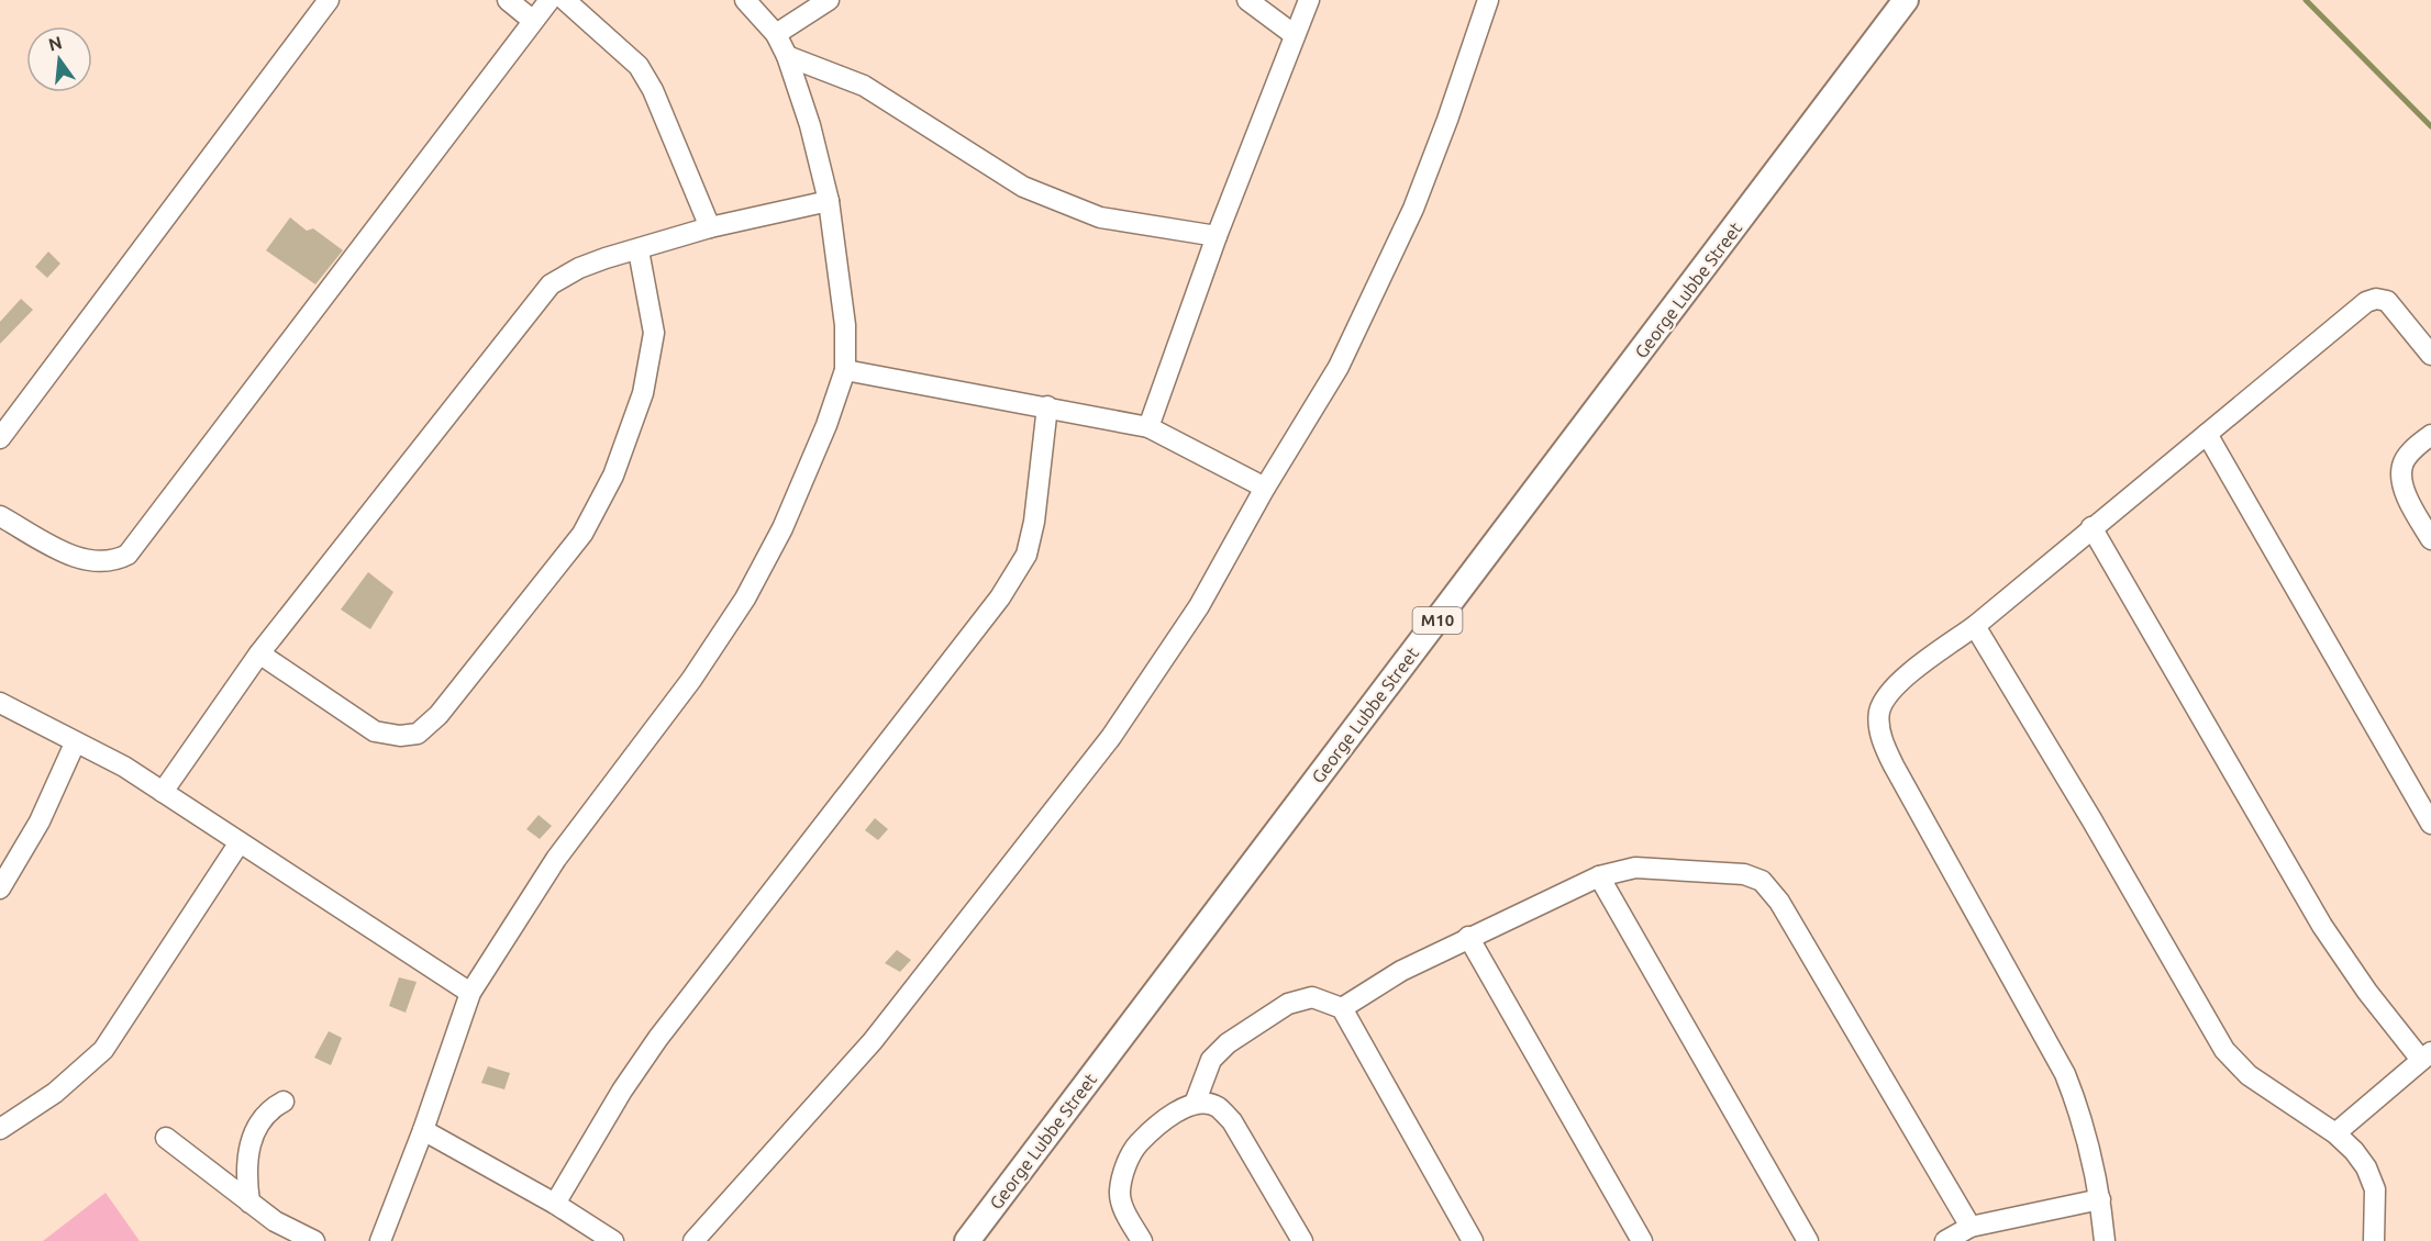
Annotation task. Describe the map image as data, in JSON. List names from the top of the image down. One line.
{"streets":{"main road":["George Lubbe Street","M10"]},"north":"top"}
